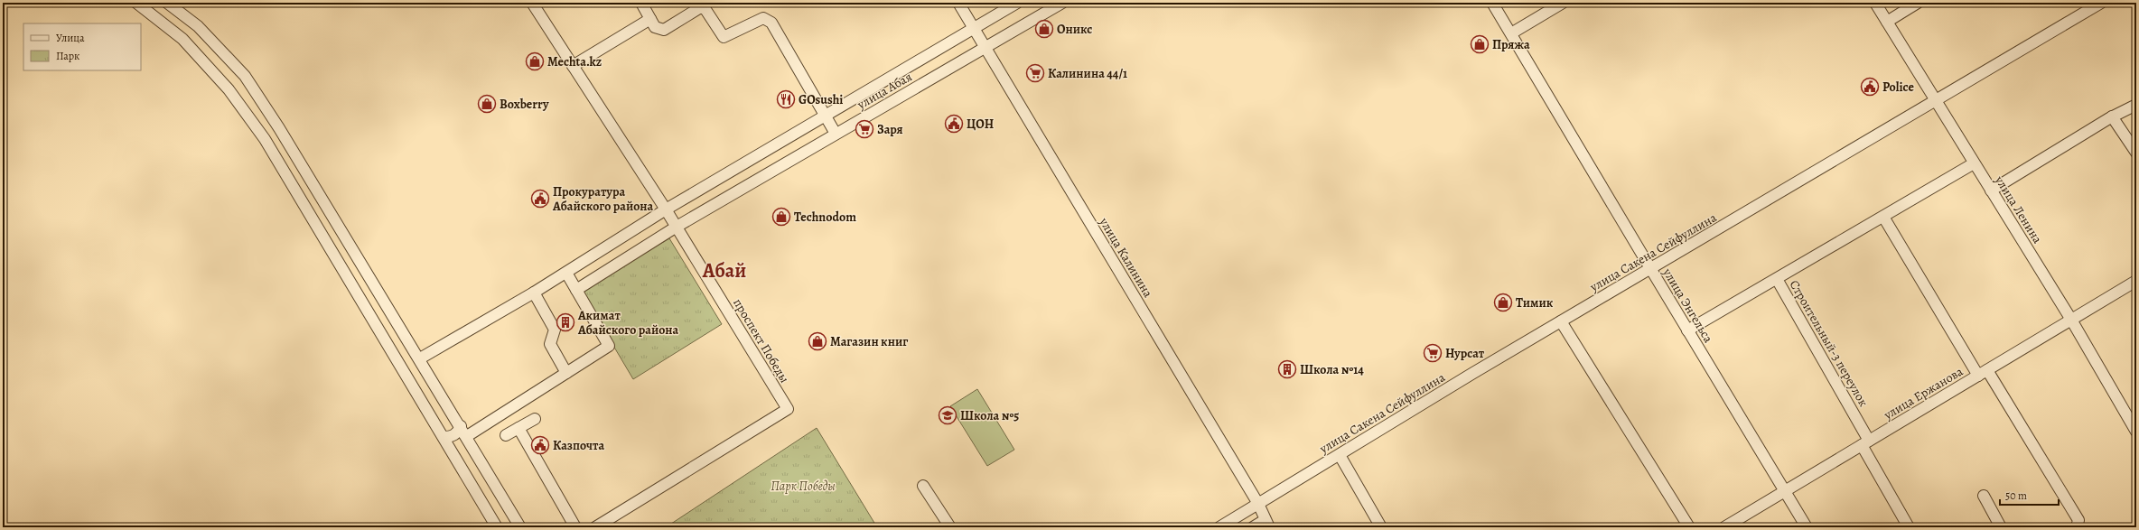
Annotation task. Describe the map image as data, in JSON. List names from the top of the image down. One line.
{"streets":{"street":["улица Абая","улица Ленина","улица Сакена Сейфуллина","улица Калинина","улица Энгельса","проспект Победы","Строительный-3 переулок","улица Ержанова"]},"crossings":[["улица Абая","улица Калинина"],["улица Абая","проспект Победы"],["улица Ленина","улица Сакена Сейфуллина"],["улица Ленина","улица Ержанова"],["улица Сакена Сейфуллина","улица Калинина"],["улица Сакена Сейфуллина","улица Энгельса"],["улица Энгельса","улица Ержанова"],["Строительный-3 переулок","улица Ержанова"]],"districts":["Абай"],"parks":["Парк Победы"],"places":{"shop":["Оникс","Пряжа","Mechta.kz","Boxberry","Technodom","Тимик","Магазин книг"],"supermarket":["Калинина 44/1","Заря","Нурсат"],"public building":["Police","ЦОН","Прокуратура Абайского района","Казпочта"],"restaurant":["GOsushi"],"building":["Акимат Абайского района","Школа №14"],"school or university":["Школа №5"]},"legend":["Улица","Парк"],"scale_bar":"50 m"}
